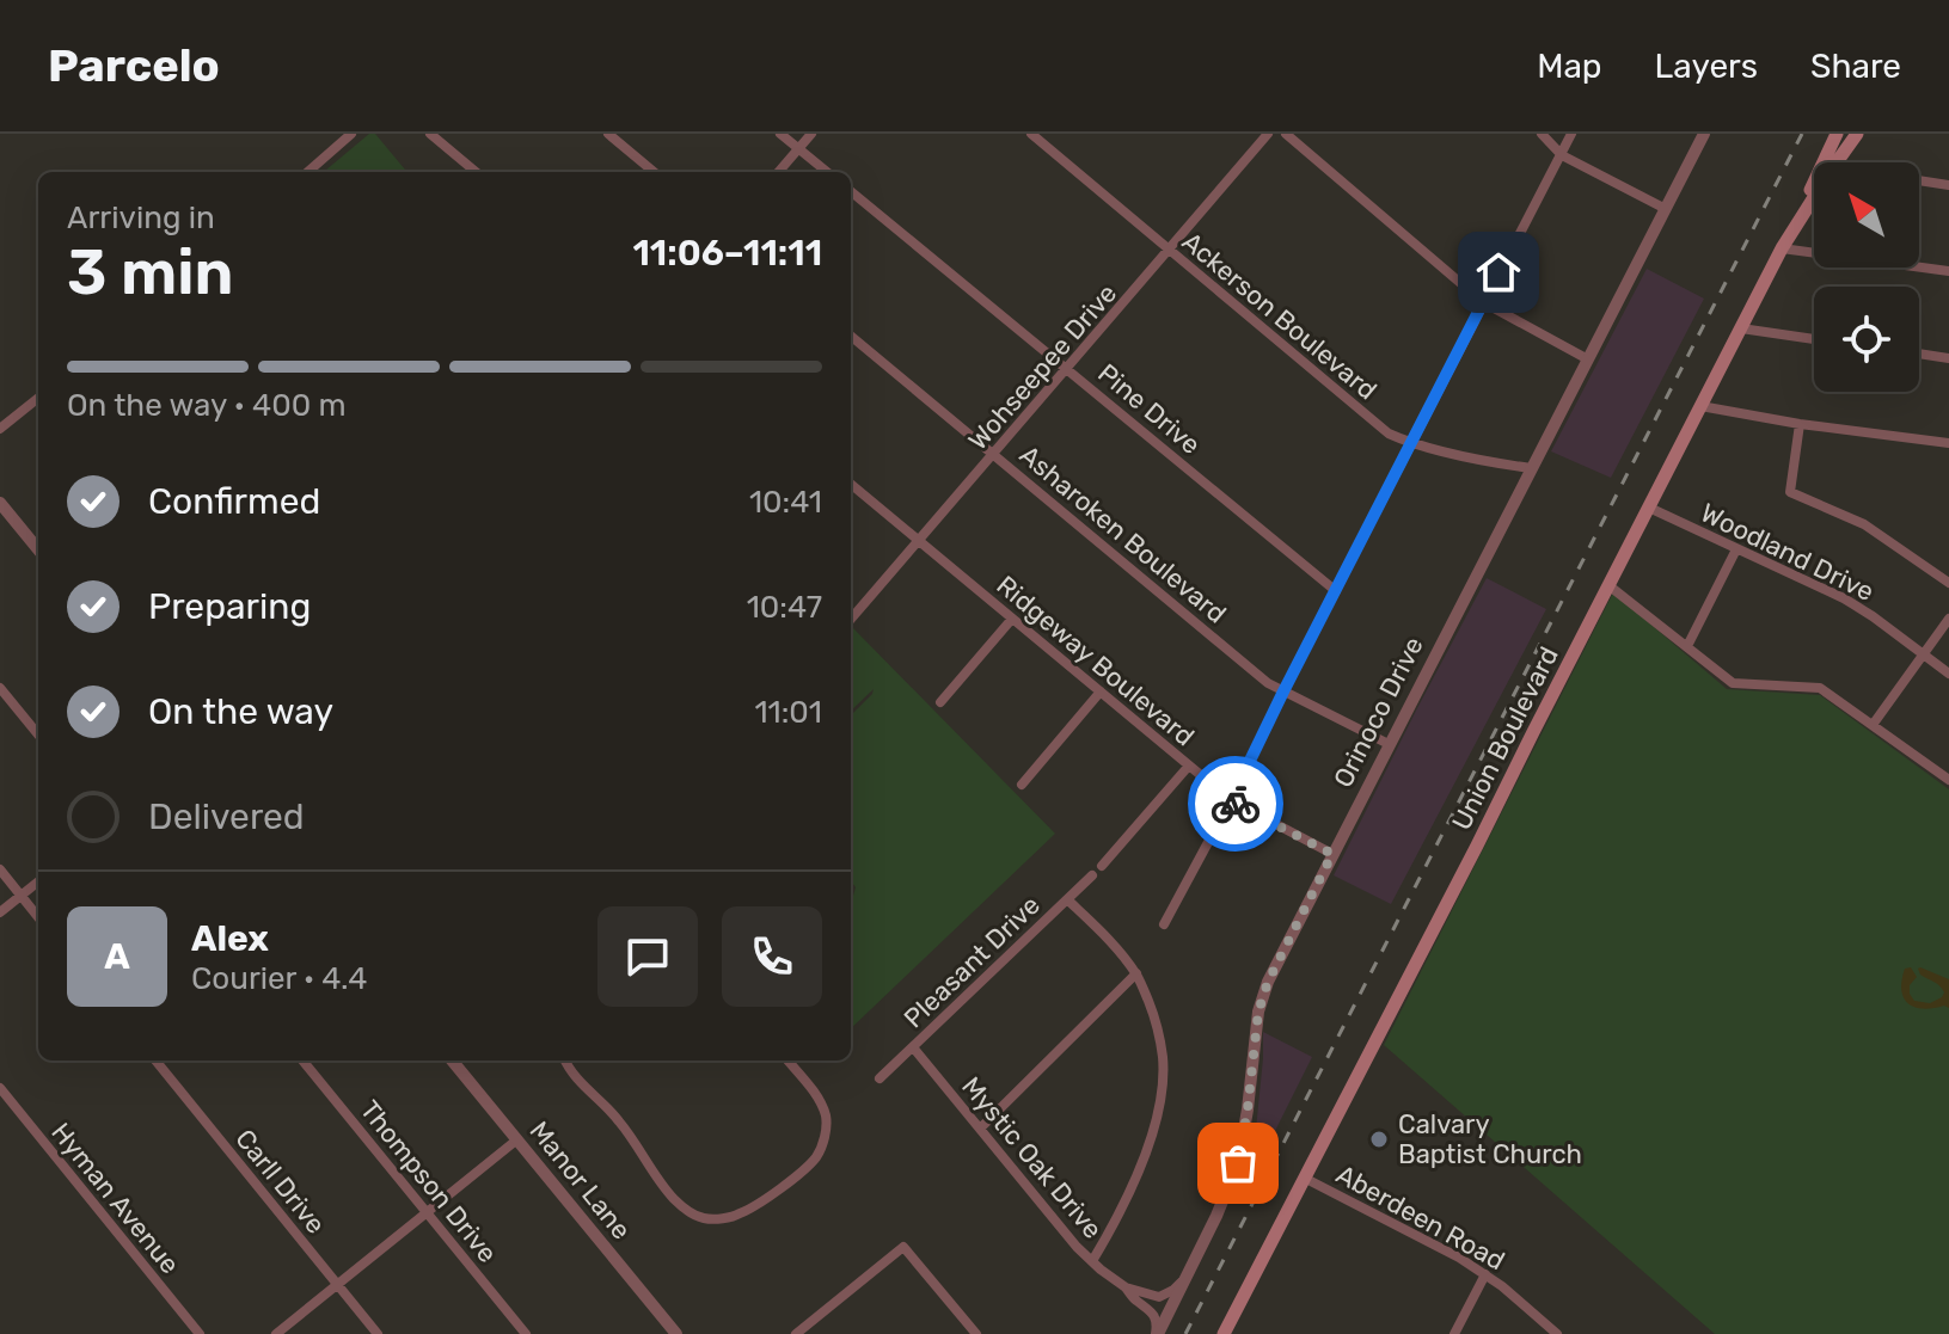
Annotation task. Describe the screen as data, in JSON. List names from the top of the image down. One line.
{"streets":{"main road":["Union Boulevard"],"street":["Ackerson Boulevard","Wohseepee Drive","Pine Drive","Asharoken Boulevard","Woodland Drive","Ridgeway Boulevard","Orinoco Drive","Pleasant Drive","Mystic Oak Drive","Manor Lane","Carll Drive","Thompson Drive","Hyman Avenue","Aberdeen Road"]},"crossings":[["Ackerson Boulevard","Wohseepee Drive"],["Ackerson Boulevard","Orinoco Drive"],["Wohseepee Drive","Pine Drive"],["Wohseepee Drive","Asharoken Boulevard"],["Wohseepee Drive","Ridgeway Boulevard"],["Asharoken Boulevard","Orinoco Drive"],["Woodland Drive","Union Boulevard"],["Ridgeway Boulevard","Orinoco Drive"],["Orinoco Drive","Mystic Oak Drive"],["Union Boulevard","Aberdeen Road"],["Pleasant Drive","Mystic Oak Drive"]],"places":["Calvary Baptist Church"],"north":"top left","page":{"header":"Parcelo","nav":["Map","Layers","Share"],"heading":["3 min","Arriving in","11:06–11:11"],"panel":["Alex","Courier · 4.4"],"bar":"On the way · 400 m","list":[["Confirmed","10:41"],["Preparing","10:47"],["On the way","11:01"],"Delivered"],"round":"A"}}
